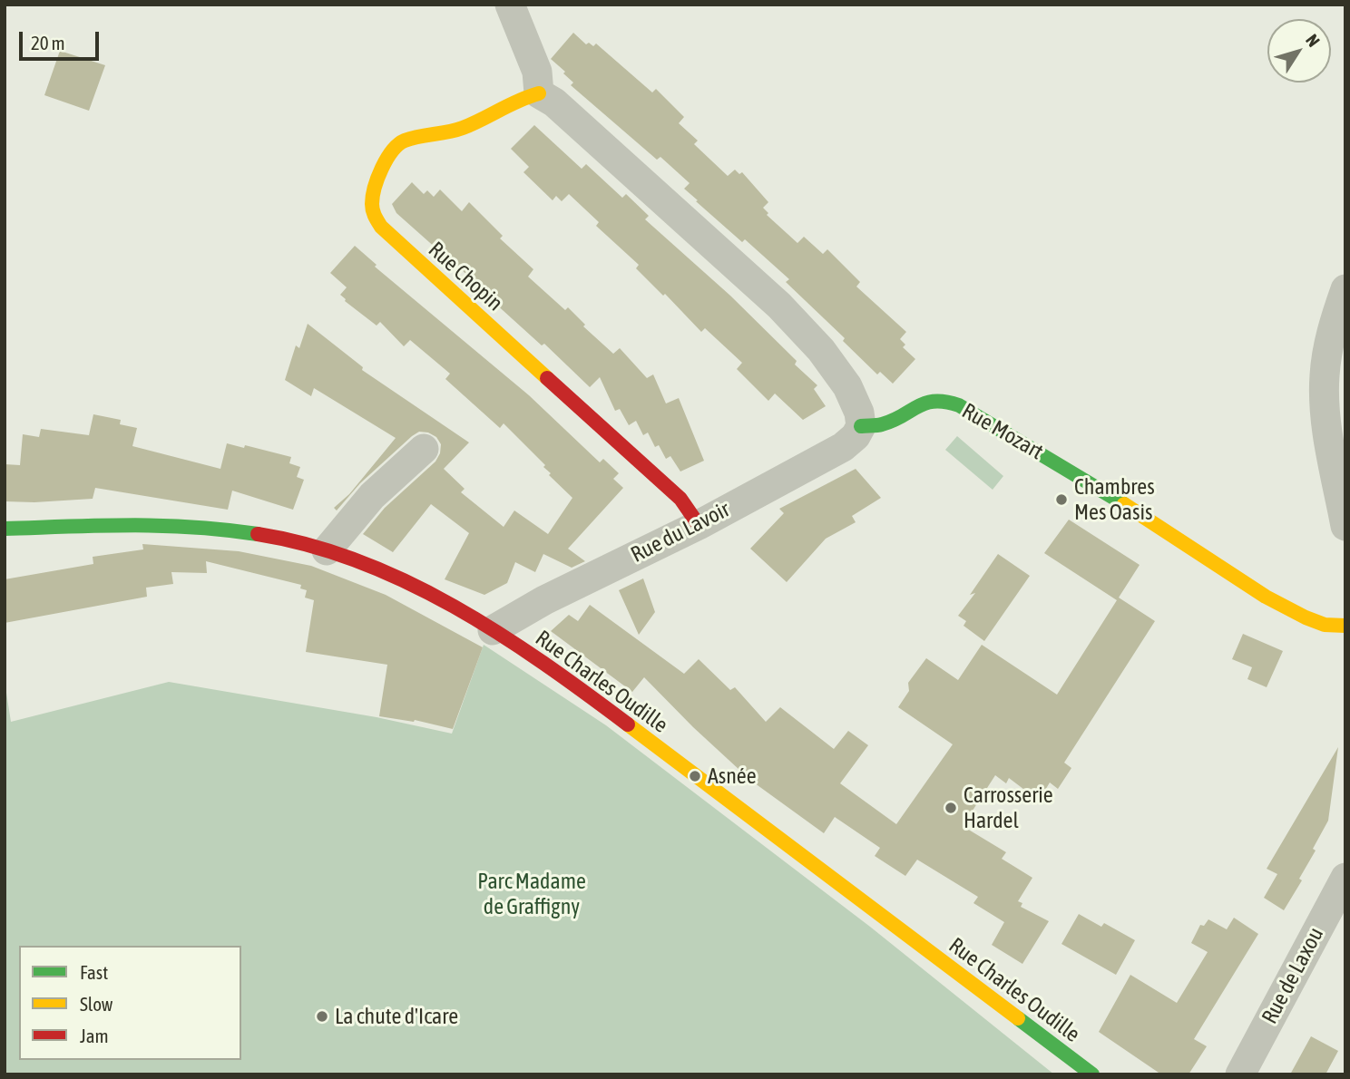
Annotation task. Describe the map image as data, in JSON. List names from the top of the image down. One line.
{"streets":{"street":["Rue Chopin","Rue Mozart","Rue du Lavoir","Rue Charles Oudille","Rue de Laxou"]},"crossings":[["Rue Chopin","Rue du Lavoir"],["Rue Mozart","Rue du Lavoir"],["Rue du Lavoir","Rue Charles Oudille"]],"parks":["Parc Madame de Graffigny"],"places":["Chambres Mes Oasis","Asnée","Carrosserie Hardel","La chute d'Icare"],"legend":["Fast","Slow","Jam"],"scale_bar":"20 m","north":"top right"}
